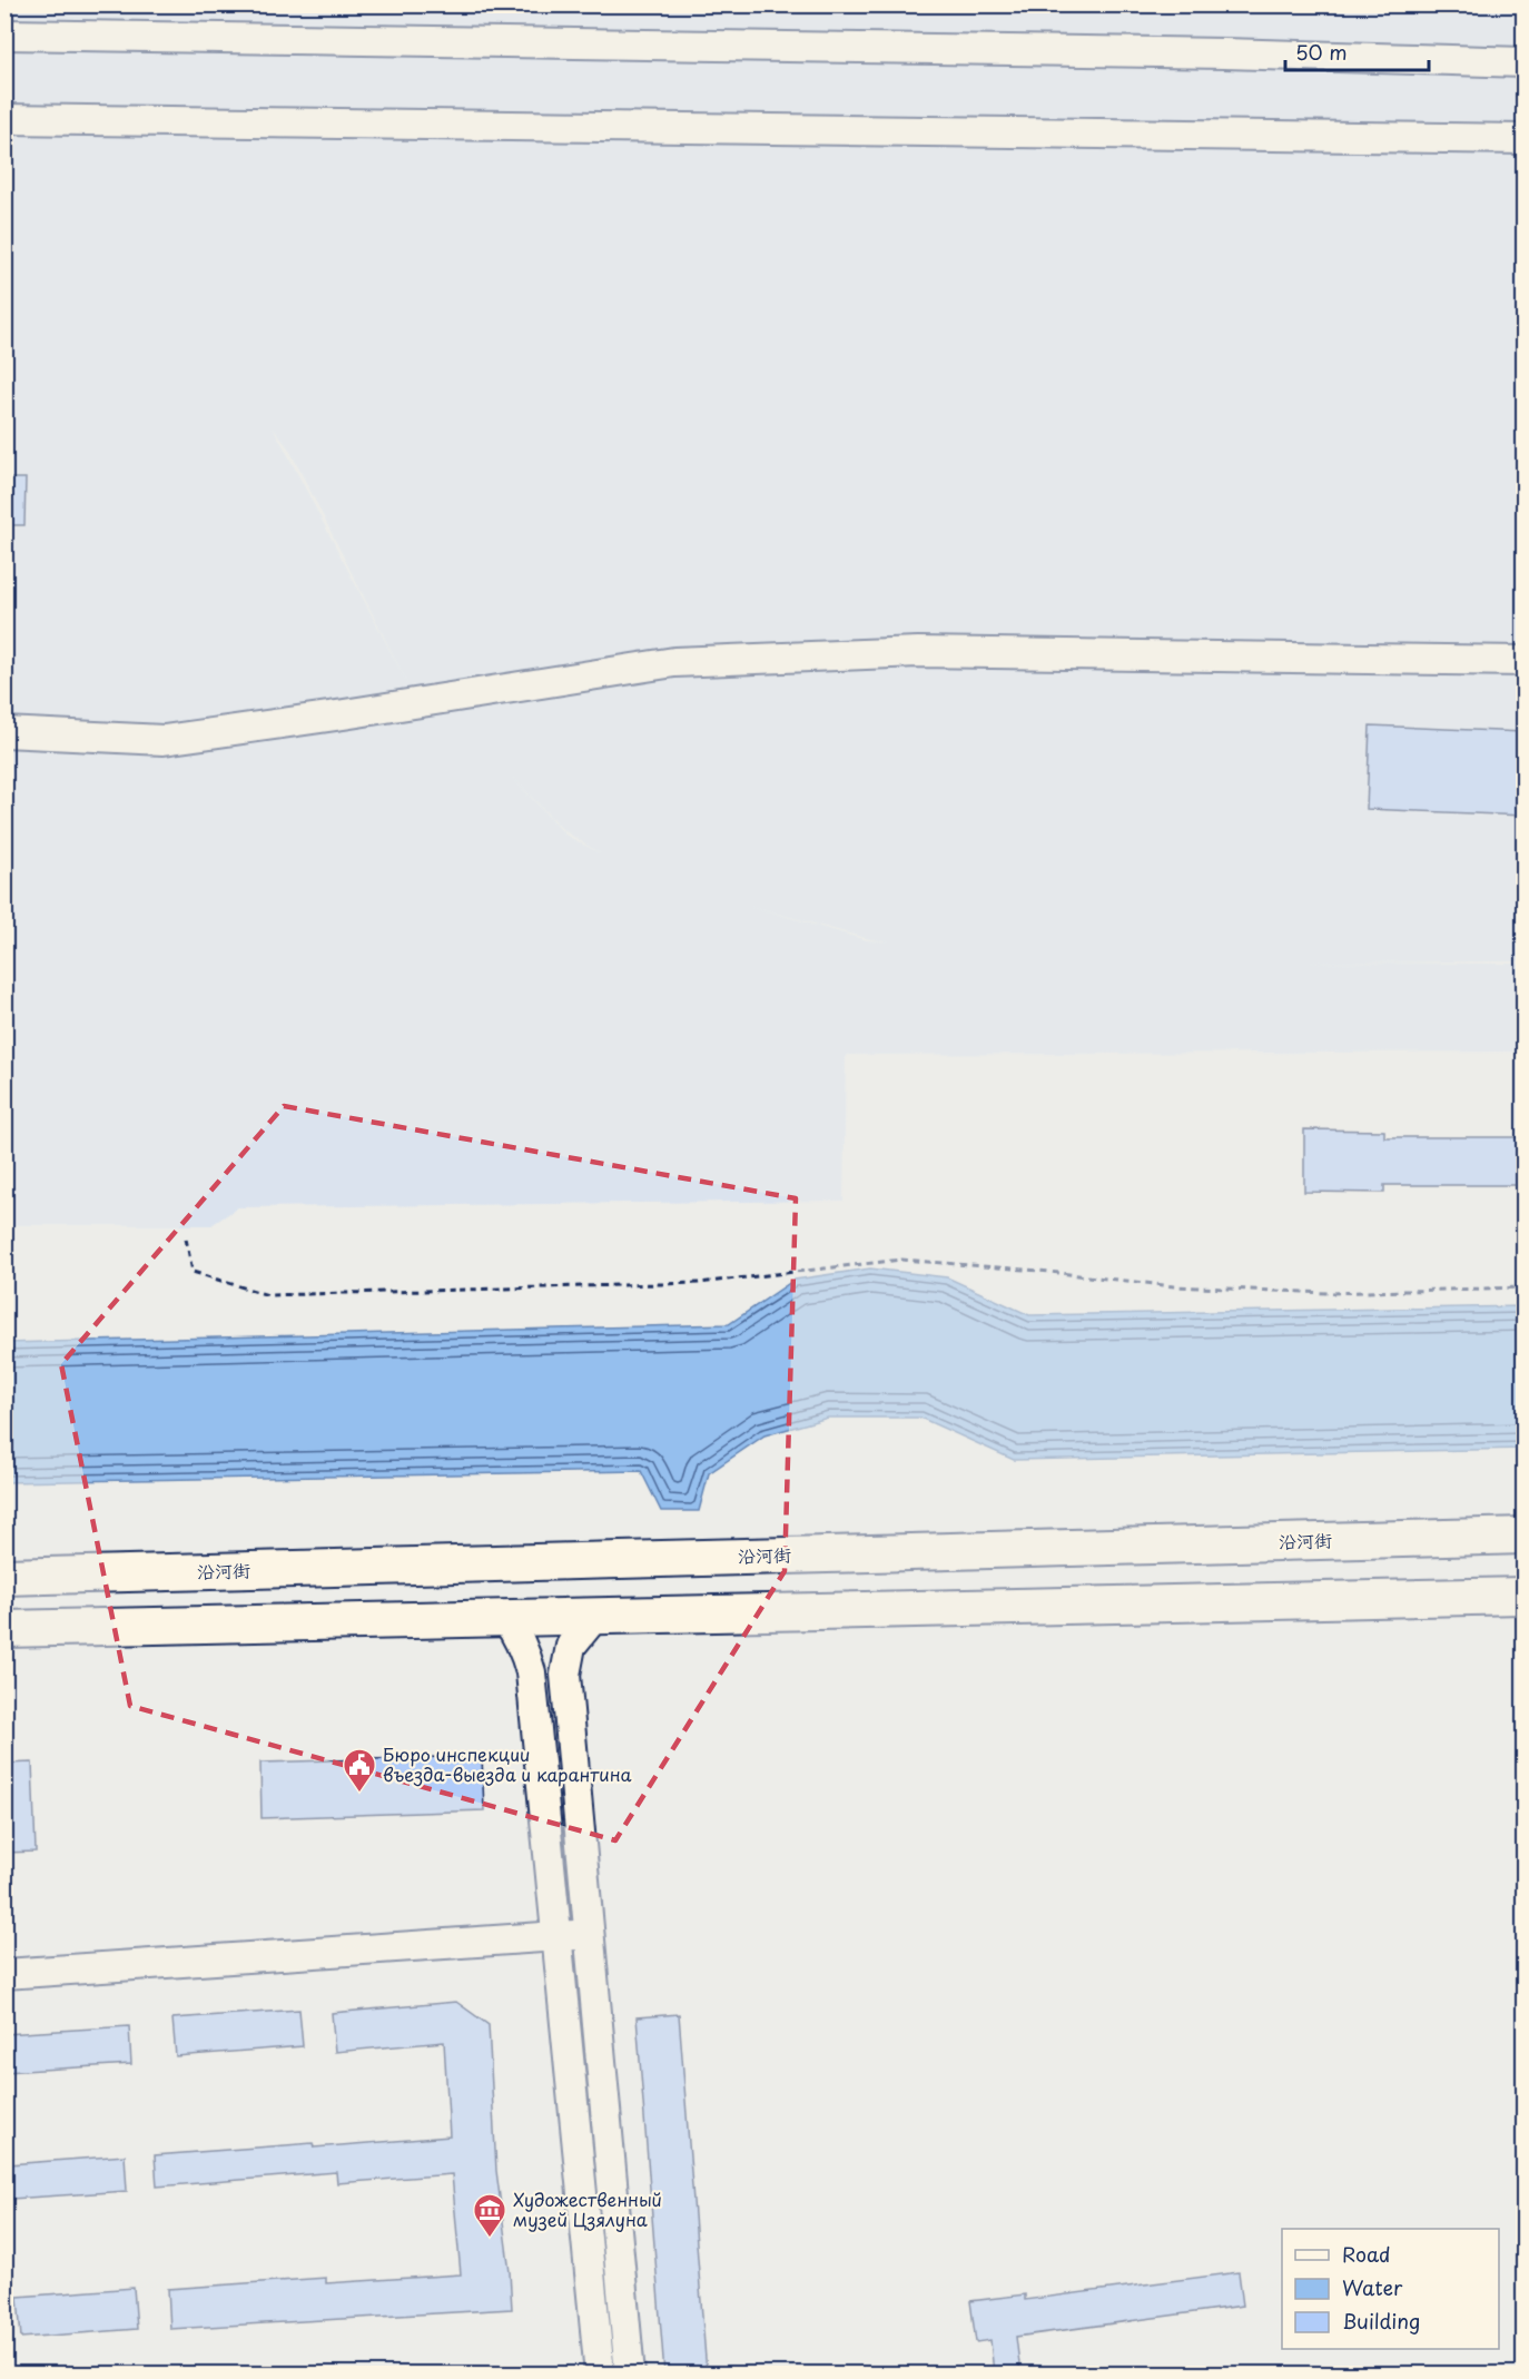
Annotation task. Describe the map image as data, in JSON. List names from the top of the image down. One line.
{"streets":{"main road":["沿河街"]},"places":{"public building":["Бюро инспекции въезда-выезда и карантина"],"museum":["Художественный музей Цзялуна"]},"legend":["Road","Water","Building"],"scale_bar":"50 m"}
